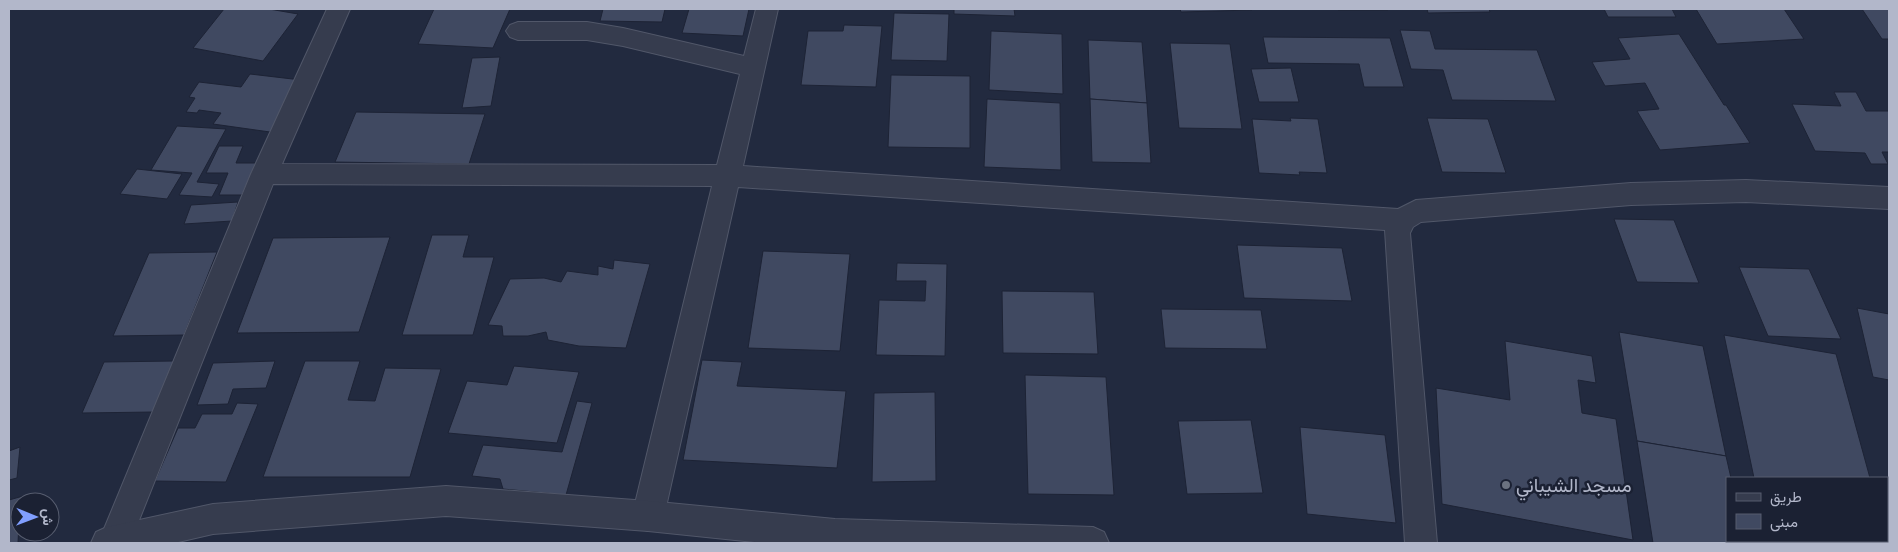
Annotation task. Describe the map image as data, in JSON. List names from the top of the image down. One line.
{"places":["مسجد الشيباني"],"legend":["طريق","مبنى"],"north":"right"}
